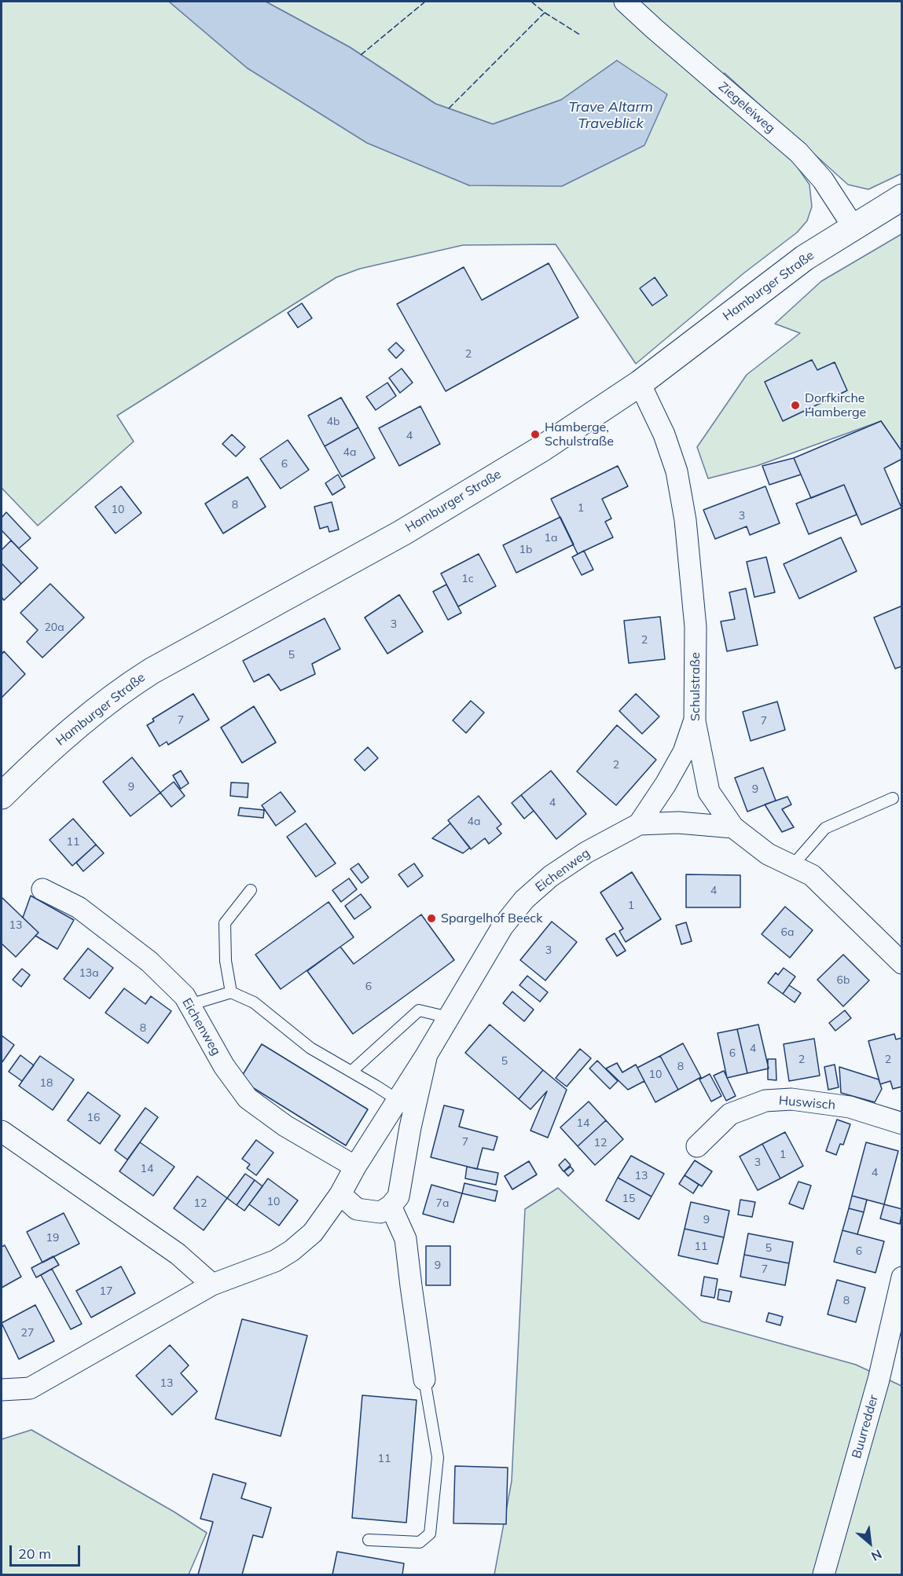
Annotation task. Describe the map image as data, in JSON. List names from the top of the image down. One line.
{"streets":{"main road":["Hamburger Straße"],"street":["Ziegeleiweg","Schulstraße","Eichenweg","Huswisch","Buurredder"]},"crossings":[["Ziegeleiweg","Hamburger Straße"],["Hamburger Straße","Schulstraße"],["Schulstraße","Eichenweg"]],"water":["Trave Altarm Traveblick"],"places":["Dorfkirche Hamberge","Hamberge, Schulstraße","Spargelhof Beeck"],"house_numbers":["2","4b","4","4a","6","8","1","10","3","1a","1b","1c","3","20a","2","5","7","7","2","9","9","4","4a","11","4","1","13","6a","3","13a","6b","6","8","4","6","2","2","5","8","10","18","16","14","7","12","1","3","14","4","13","15","10","12","7a","9","19","11","5","6","9","7","17","8","27","13","11"],"scale_bar":"20 m","north":"bottom right"}
